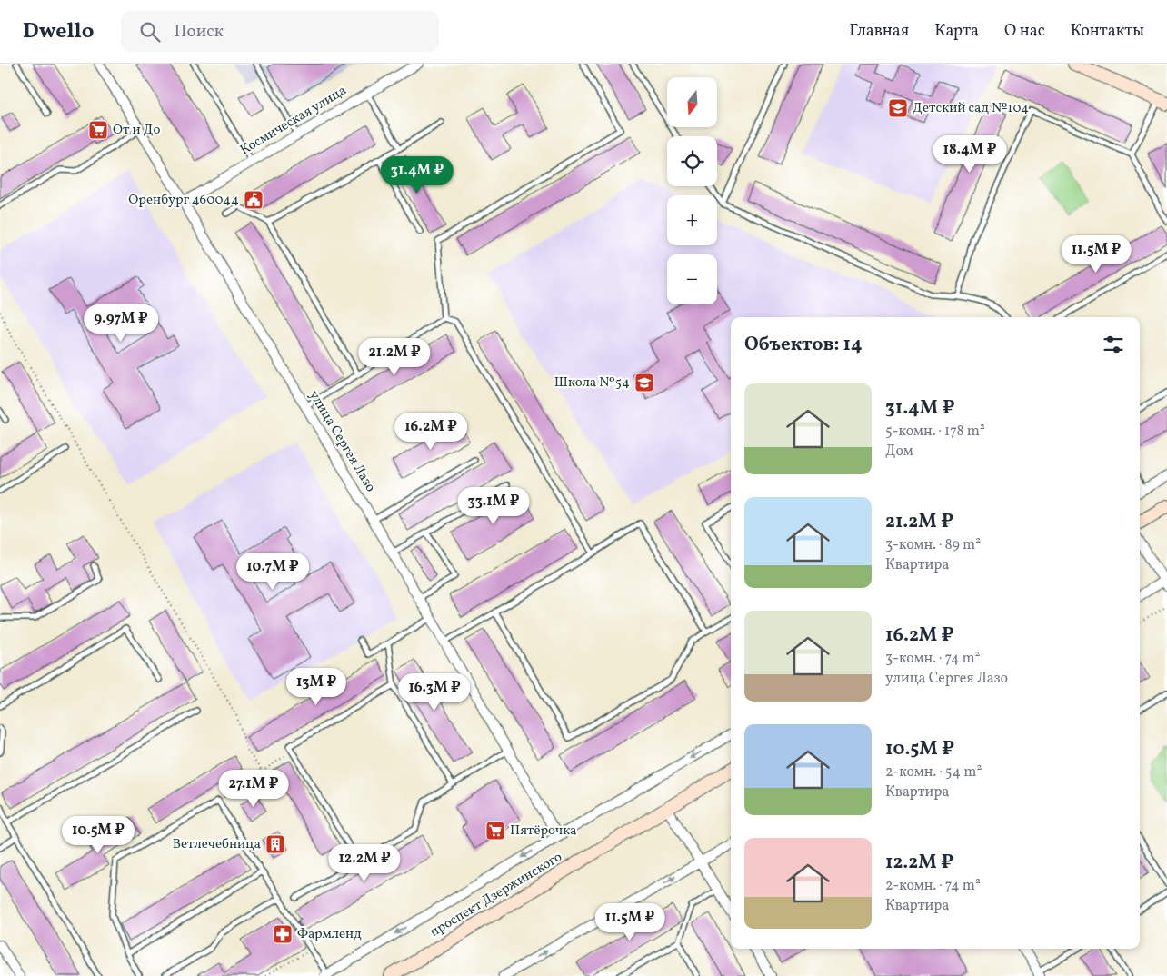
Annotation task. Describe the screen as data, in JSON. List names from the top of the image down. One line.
{"streets":{"main road":["проспект Дзержинского"],"street":["Космическая улица","улица Сергея Лазо"]},"crossings":[["Космическая улица","улица Сергея Лазо"]],"places":{"school or university":["Детский сад №104","Школа №54"],"supermarket":["От и До","Пятёрочка"],"public building":["Оренбург 460044"],"building":["Ветлечебница"],"pharmacy":["Фармленд"]},"north":"bottom","page":{"header":"Dwello","search":"Поиск","nav":["Главная","Карта","О нас","Контакты"],"map_buttons":["+","−"],"price":["18.4M ₽","31.4M ₽","11.5M ₽","9.97M ₽","21.2M ₽","16.2M ₽","33.1M ₽","10.7M ₽","13M ₽","16.3M ₽","27.1M ₽","10.5M ₽","12.2M ₽","11.5M ₽"],"heading":"Объектов: 14","list":[{"name":"31.4M ₽","note":"5-комн. · 178 m² · Дом"},{"name":"21.2M ₽","note":"3-комн. · 89 m² · Квартира"},{"name":"16.2M ₽","note":"3-комн. · 74 m² · улица Сергея Лазо"},{"name":"10.5M ₽","note":"2-комн. · 54 m² · Квартира"},{"name":"12.2M ₽","note":"2-комн. · 74 m² · Квартира"}]}}
